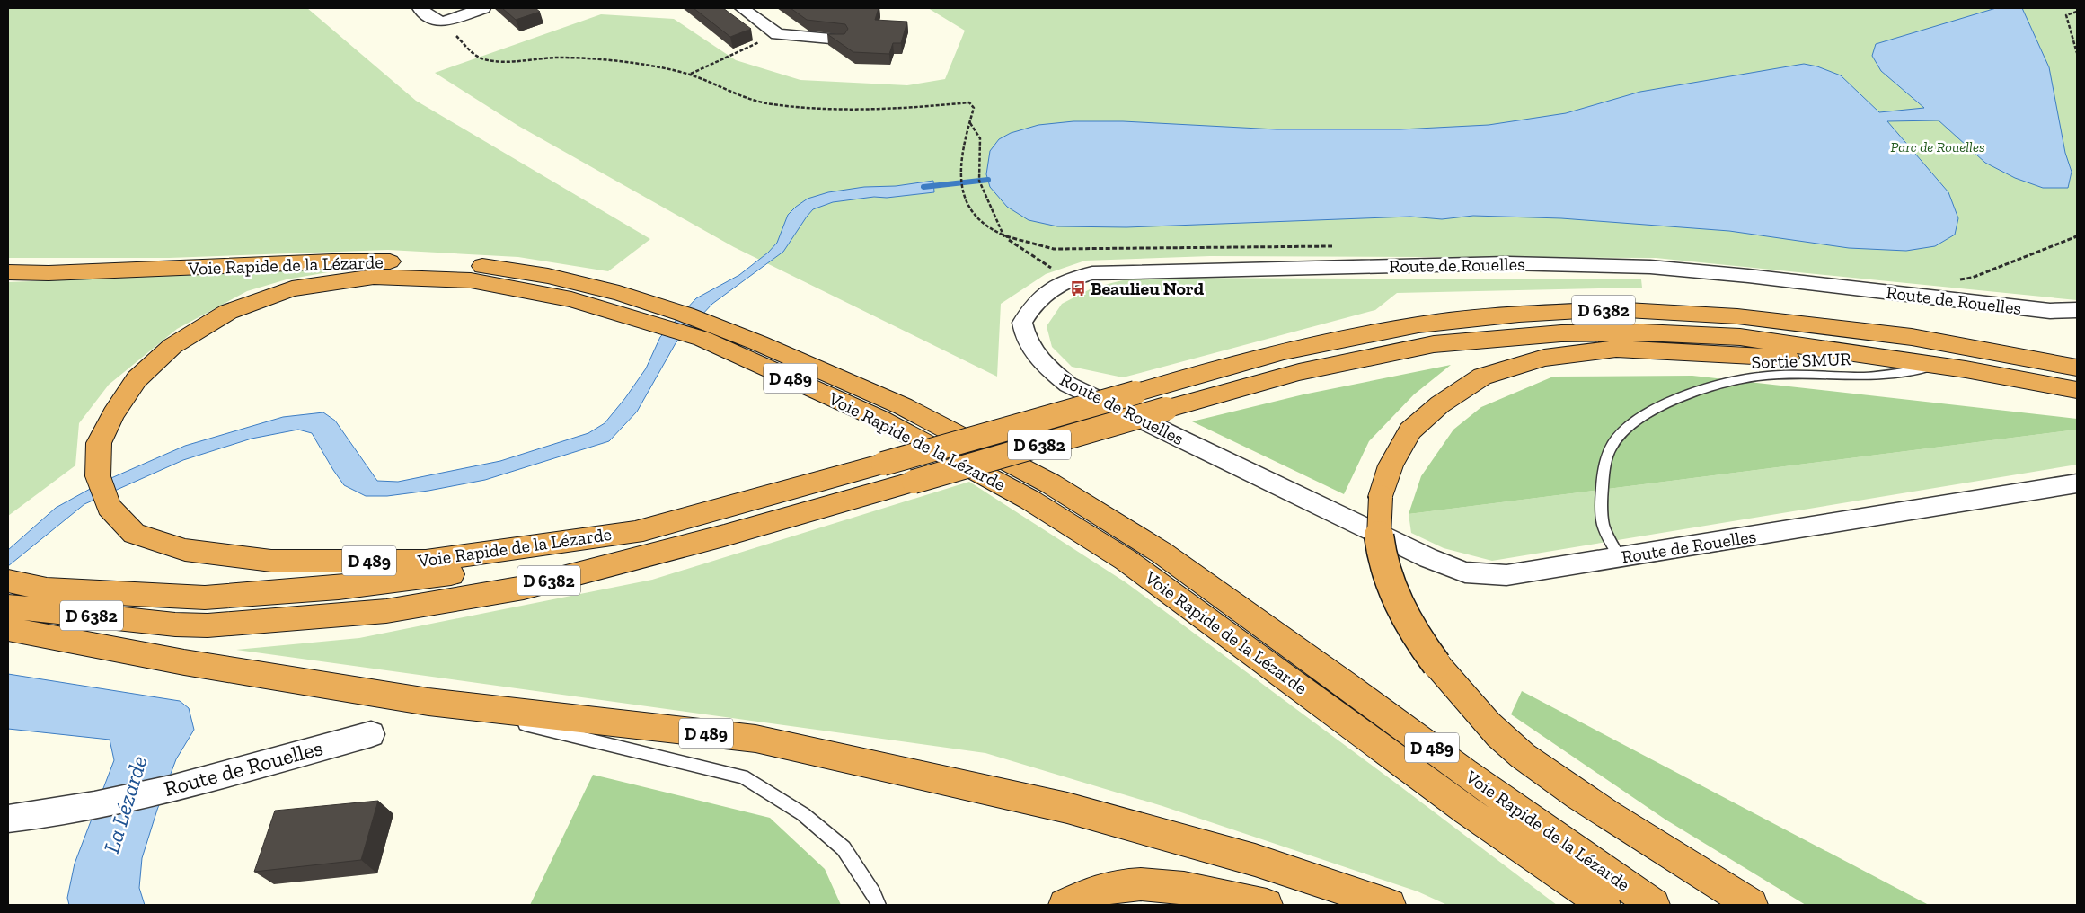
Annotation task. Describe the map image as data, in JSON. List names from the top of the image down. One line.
{"streets":{"highway":["Voie Rapide de la Lézarde","D 6382","D 489"],"street":["Route de Rouelles"],"lane":["Sortie SMUR"]},"crossings":[["Voie Rapide de la Lézarde","D 6382"],["Route de Rouelles","Sortie SMUR"],["D 6382","Sortie SMUR"]],"water":["La Lézarde"],"parks":["Parc de Rouelles"],"places":{"bus stop":["Beaulieu Nord"]}}
